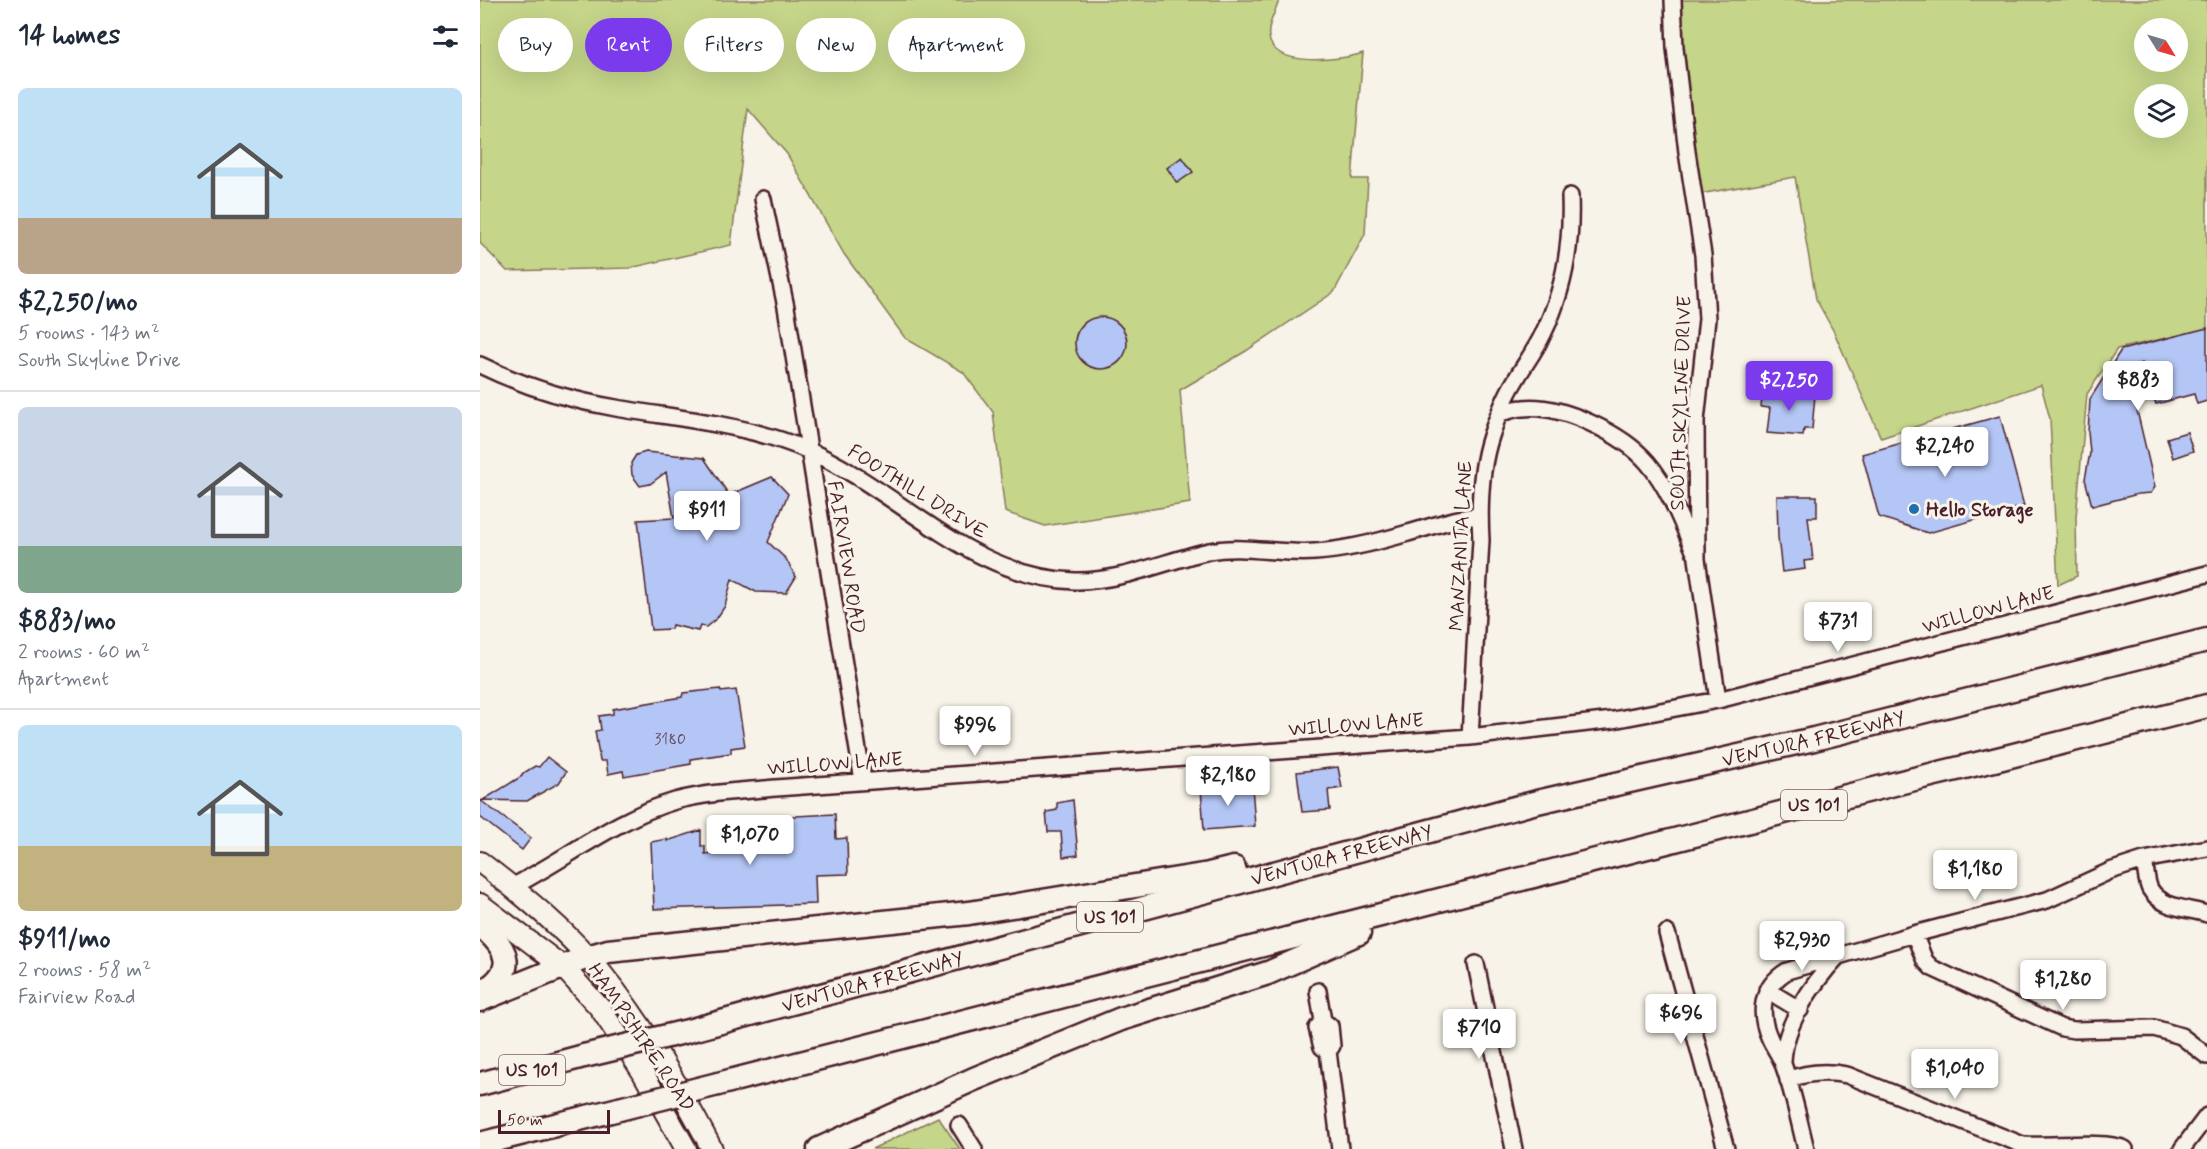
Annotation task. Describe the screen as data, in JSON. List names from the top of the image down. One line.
{"streets":{"highway":["VENTURA FREEWAY","US 101"],"main road":["HAMPSHIRE ROAD"],"street":["SOUTH SKYLINE DRIVE","FOOTHILL DRIVE","MANZANITA LANE","FAIRVIEW ROAD","WILLOW LANE"]},"crossings":[["SOUTH SKYLINE DRIVE","WILLOW LANE"],["FOOTHILL DRIVE","MANZANITA LANE"],["FOOTHILL DRIVE","FAIRVIEW ROAD"],["MANZANITA LANE","WILLOW LANE"],["FAIRVIEW ROAD","WILLOW LANE"],["WILLOW LANE","HAMPSHIRE ROAD"]],"places":["Hello Storage"],"house_numbers":["3180"],"scale_bar":"50 m","north":"bottom right","page":{"heading":"14 homes","chip":["Buy","Rent","Filters","New","Apartment"],"list":[{"name":"$2,250/mo","note":"5 rooms · 143 m² · South Skyline Drive"},{"name":"$883/mo","note":"2 rooms · 60 m² · Apartment"},{"name":"$911/mo","note":"2 rooms · 58 m² · Fairview Road"}],"price":["$2,250","$883","$2,240","$911","$731","$996","$2,180","$1,070","$1,180","$2,930","$1,280","$696","$710","$1,040"],"scale":"50 m"}}
